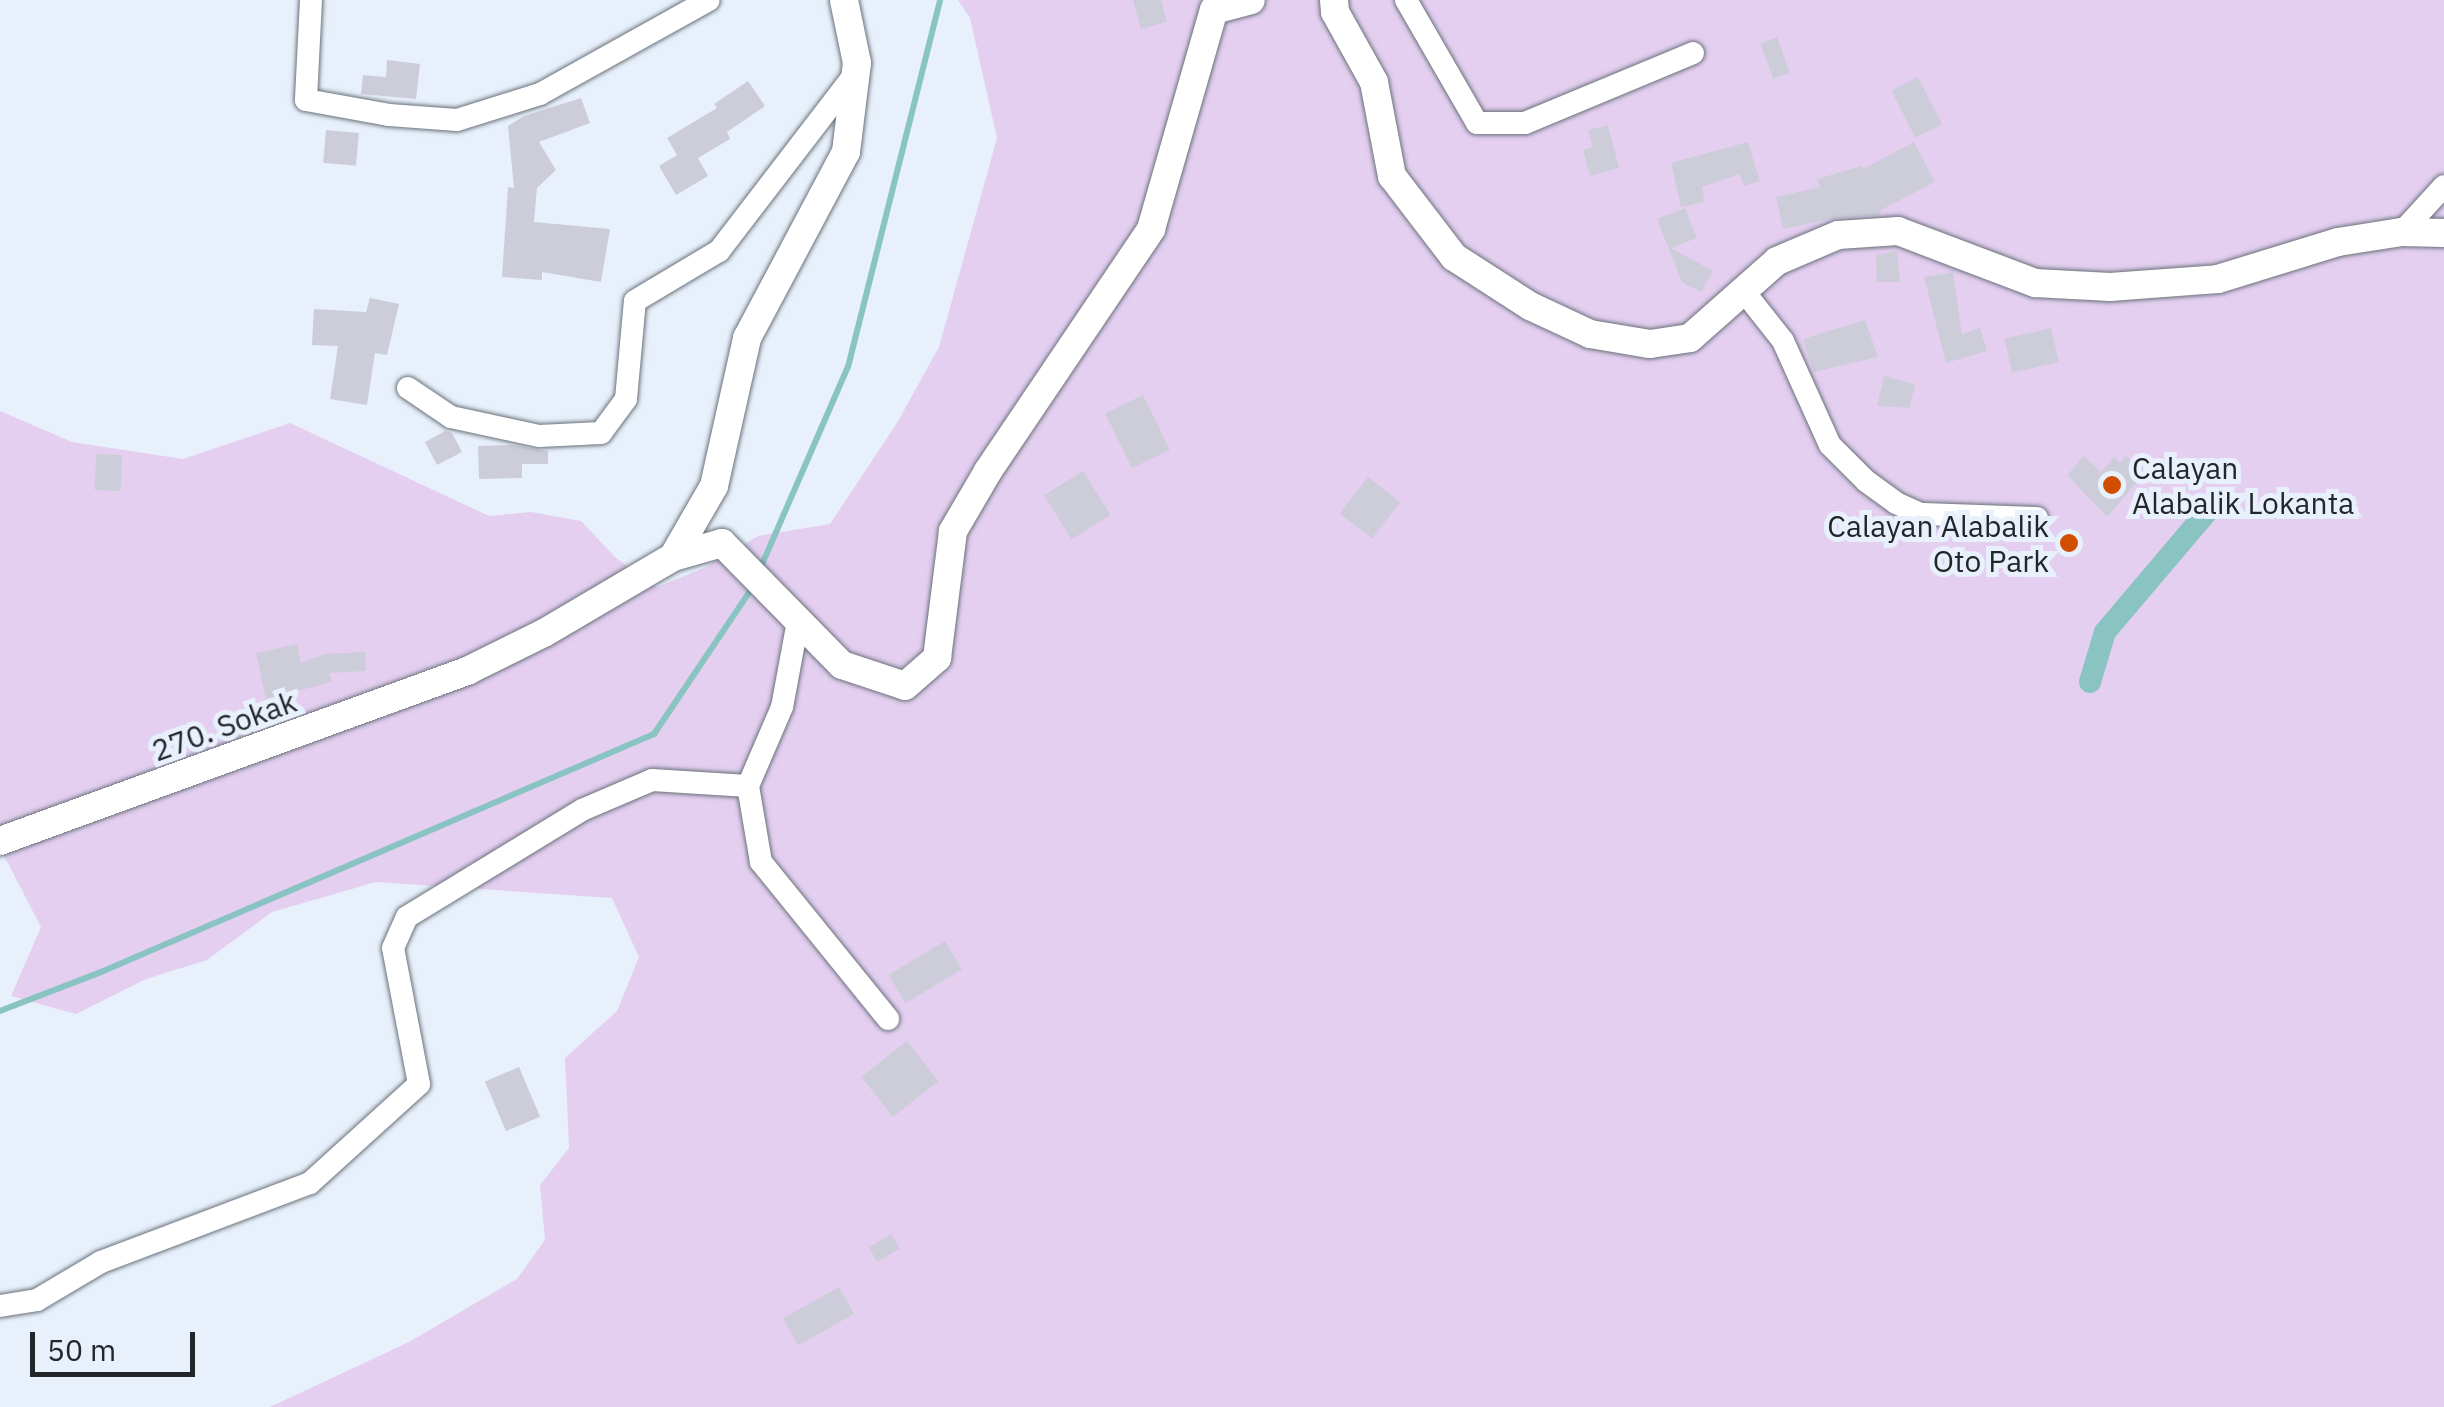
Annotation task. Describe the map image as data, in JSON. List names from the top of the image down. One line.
{"streets":{"street":["270. Sokak"]},"places":["Calayan Alabalik Lokanta","Calayan Alabalik Oto Park"],"scale_bar":"50 m"}
